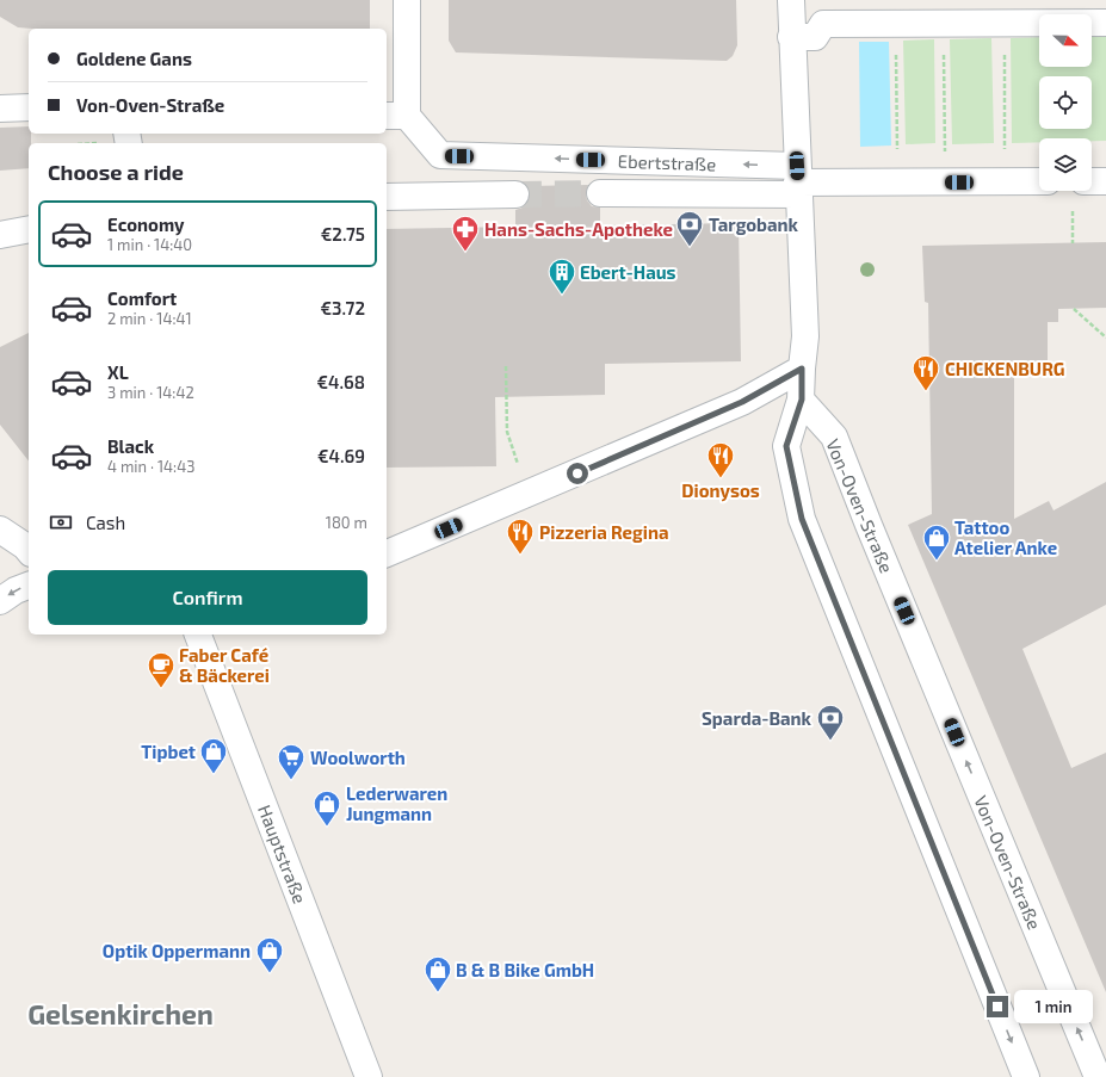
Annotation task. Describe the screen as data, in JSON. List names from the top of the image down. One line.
{"streets":{"street":["Ebertstraße","Von-Oven-Straße","Hauptstraße"]},"districts":["Gelsenkirchen"],"places":{"bank":["Targobank","Sparda-Bank"],"pharmacy":["Hans-Sachs-Apotheke"],"building":["Ebert-Haus"],"restaurant":["CHICKENBURG","Dionysos","Pizzeria Regina"],"shop":["Tattoo Atelier Anke","Tipbet","Lederwaren Jungmann","Optik Oppermann","B & B Bike GmbH"],"cafe":["Faber Café & Bäckerei"],"supermarket":["Woolworth"]},"north":"right","page":{"banner":["Goldene Gans","Von-Oven-Straße"],"heading":"Choose a ride","list":[{"name":"Economy","note":"1 min · 14:40","value":"€2.75"},{"name":"Comfort","note":"2 min · 14:41","value":"€3.72"},{"name":"XL","note":"3 min · 14:42","value":"€4.68"},{"name":"Black","note":"4 min · 14:43","value":"€4.69"}],"pay":["Cash","180 m"],"buttons":"Confirm","bubble":"1 min"}}
